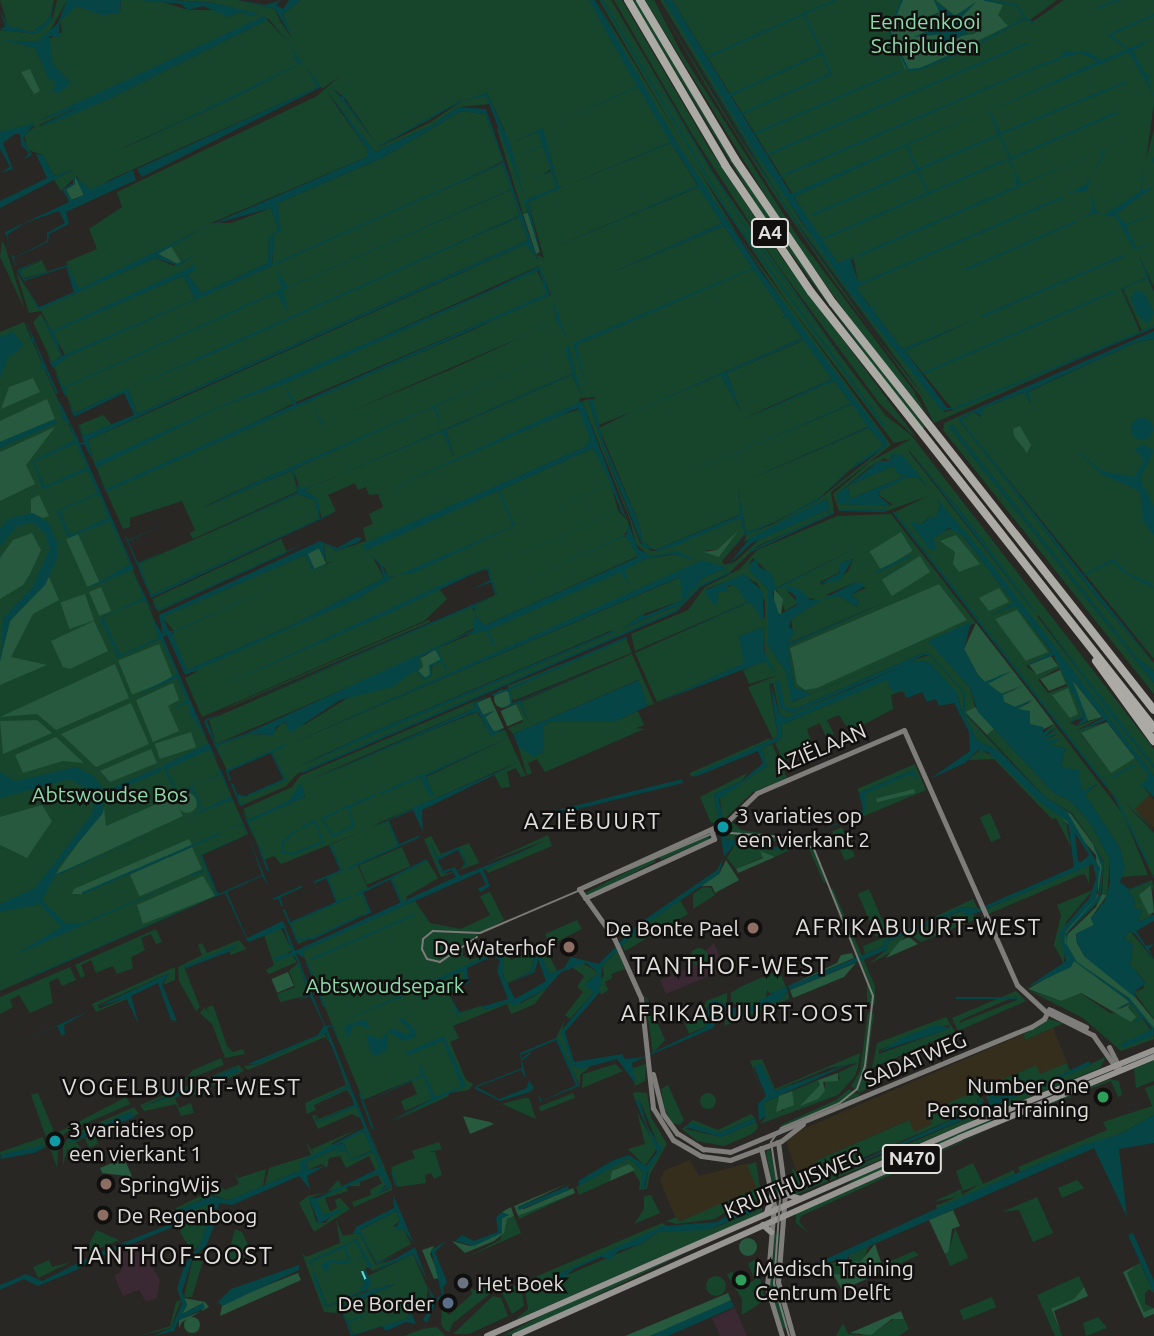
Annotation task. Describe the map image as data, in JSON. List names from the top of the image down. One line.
{"streets":{"highway":["A4"],"main road":["N470","KRUITHUISWEG"],"street":["AZIËLAAN","SADATWEG"]},"crossings":[["AZIËLAAN","SADATWEG"]],"districts":["AZIËBUURT","AFRIKABUURT-WEST","TANTHOF-WEST","AFRIKABUURT-OOST","VOGELBUURT-WEST","TANTHOF-OOST"],"parks":["Eendenkooi Schipluiden","Abtswoudse Bos","Abtswoudsepark"],"places":["3 variaties op een vierkant 2","De Bonte Pael","De Waterhof","Number One Personal Training","3 variaties op een vierkant 1","SpringWijs","De Regenboog","Medisch Training Centrum Delft","Het Boek","De Border"]}
